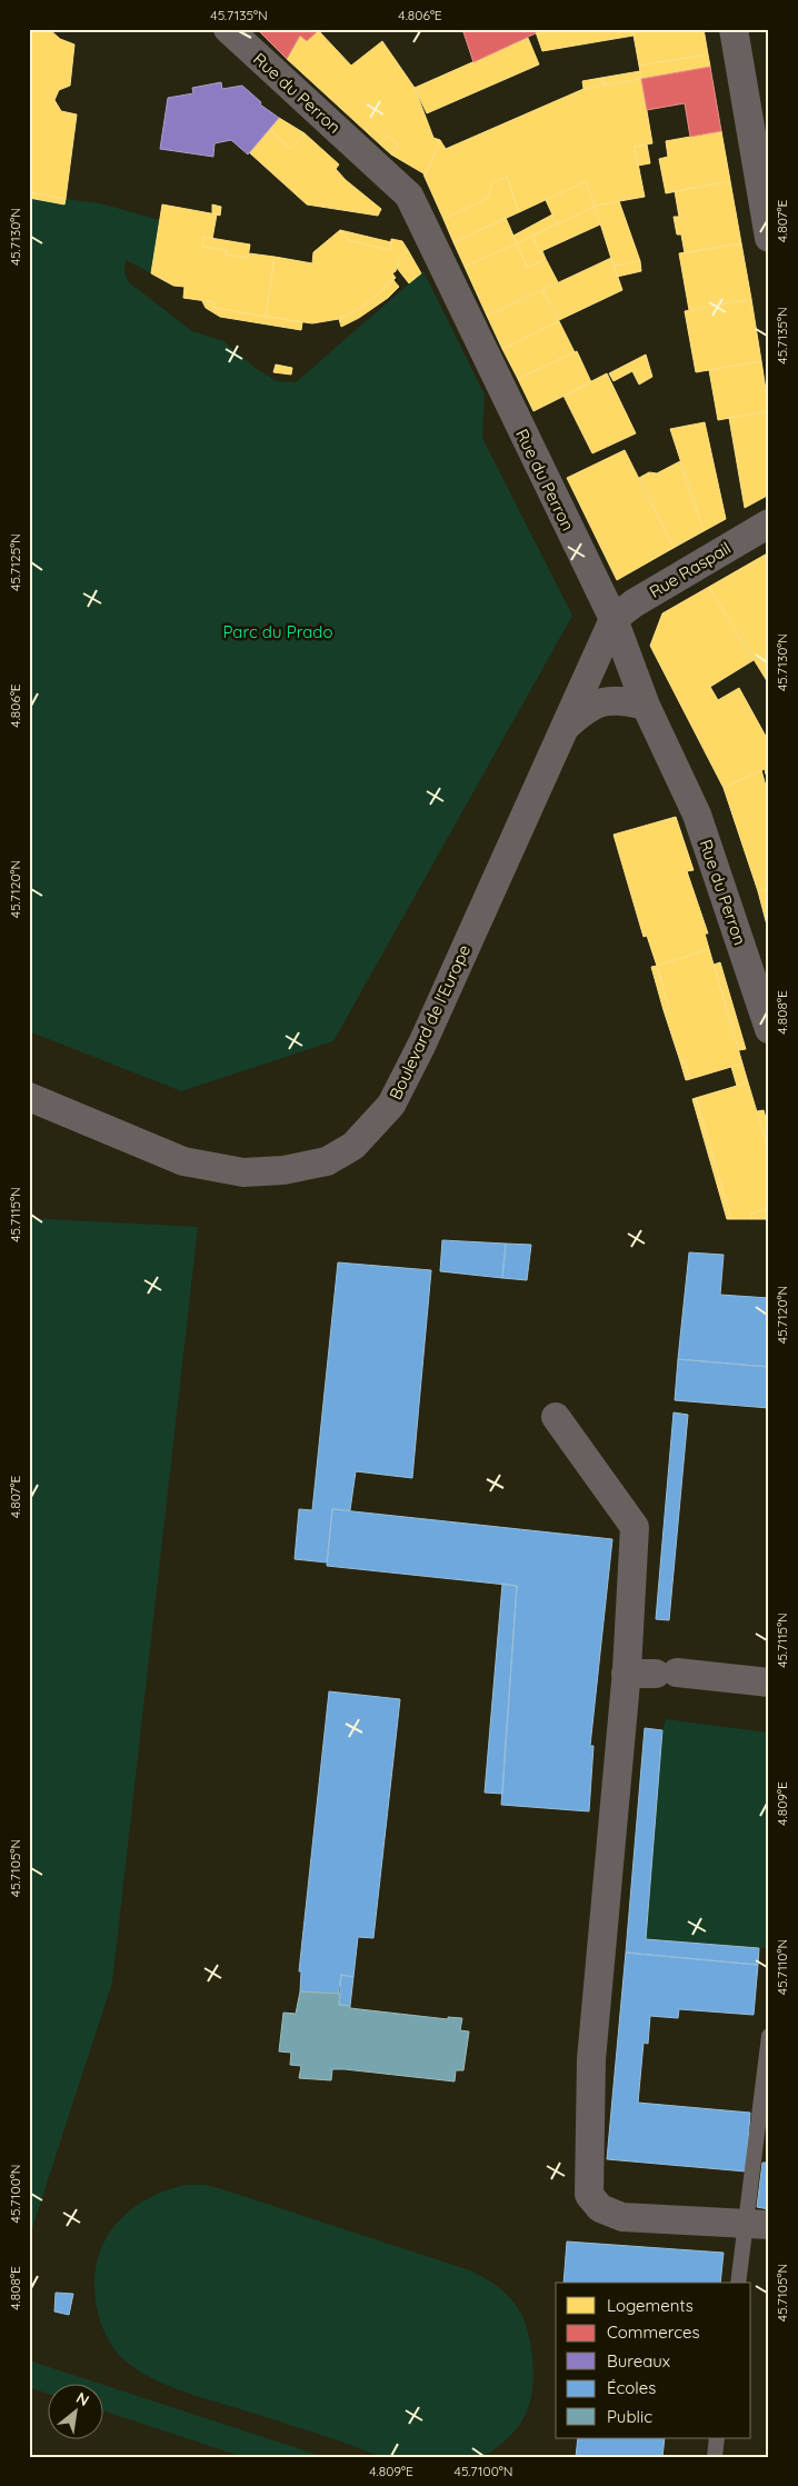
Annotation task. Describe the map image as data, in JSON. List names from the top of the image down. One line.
{"streets":{"street":["Rue du Perron","Rue Raspail","Boulevard de l'Europe"]},"crossings":[["Rue du Perron","Rue Raspail"],["Rue du Perron","Boulevard de l'Europe"],["Rue Raspail","Boulevard de l'Europe"]],"parks":["Parc du Prado"],"legend":["Logements","Commerces","Bureaux","Écoles","Public"],"north":"top right","coordinates":["45.7135°N","4.806°E","4.807°E","45.7130°N","45.7125°N","45.7120°N","4.808°E","45.7115°N","4.809°E","45.7105°N","45.7110°N","45.7100°N"]}
